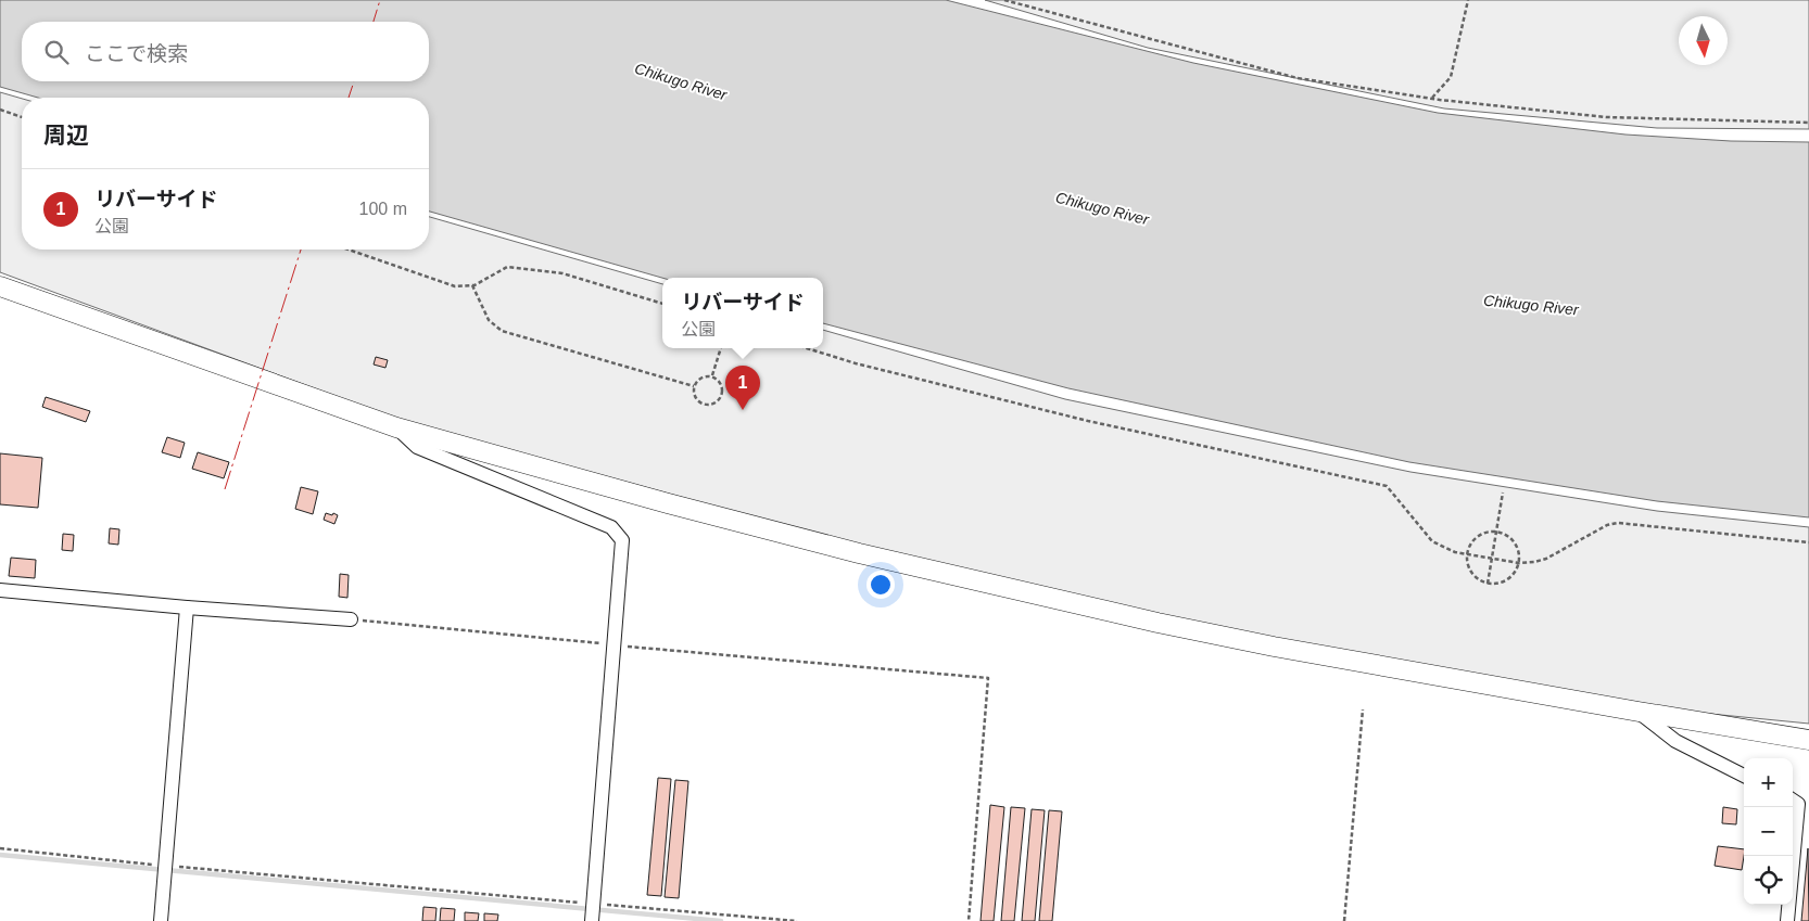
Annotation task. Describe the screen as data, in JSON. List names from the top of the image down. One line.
{"water":["Chikugo River"],"north":"bottom","page":{"search":"ここで検索","heading":"周辺","list":[{"mark":"1","name":"リバーサイド","note":"公園","value":"100 m"}],"popup":["リバーサイド","公園"],"pins":"1","map_buttons":["+","−"]}}
